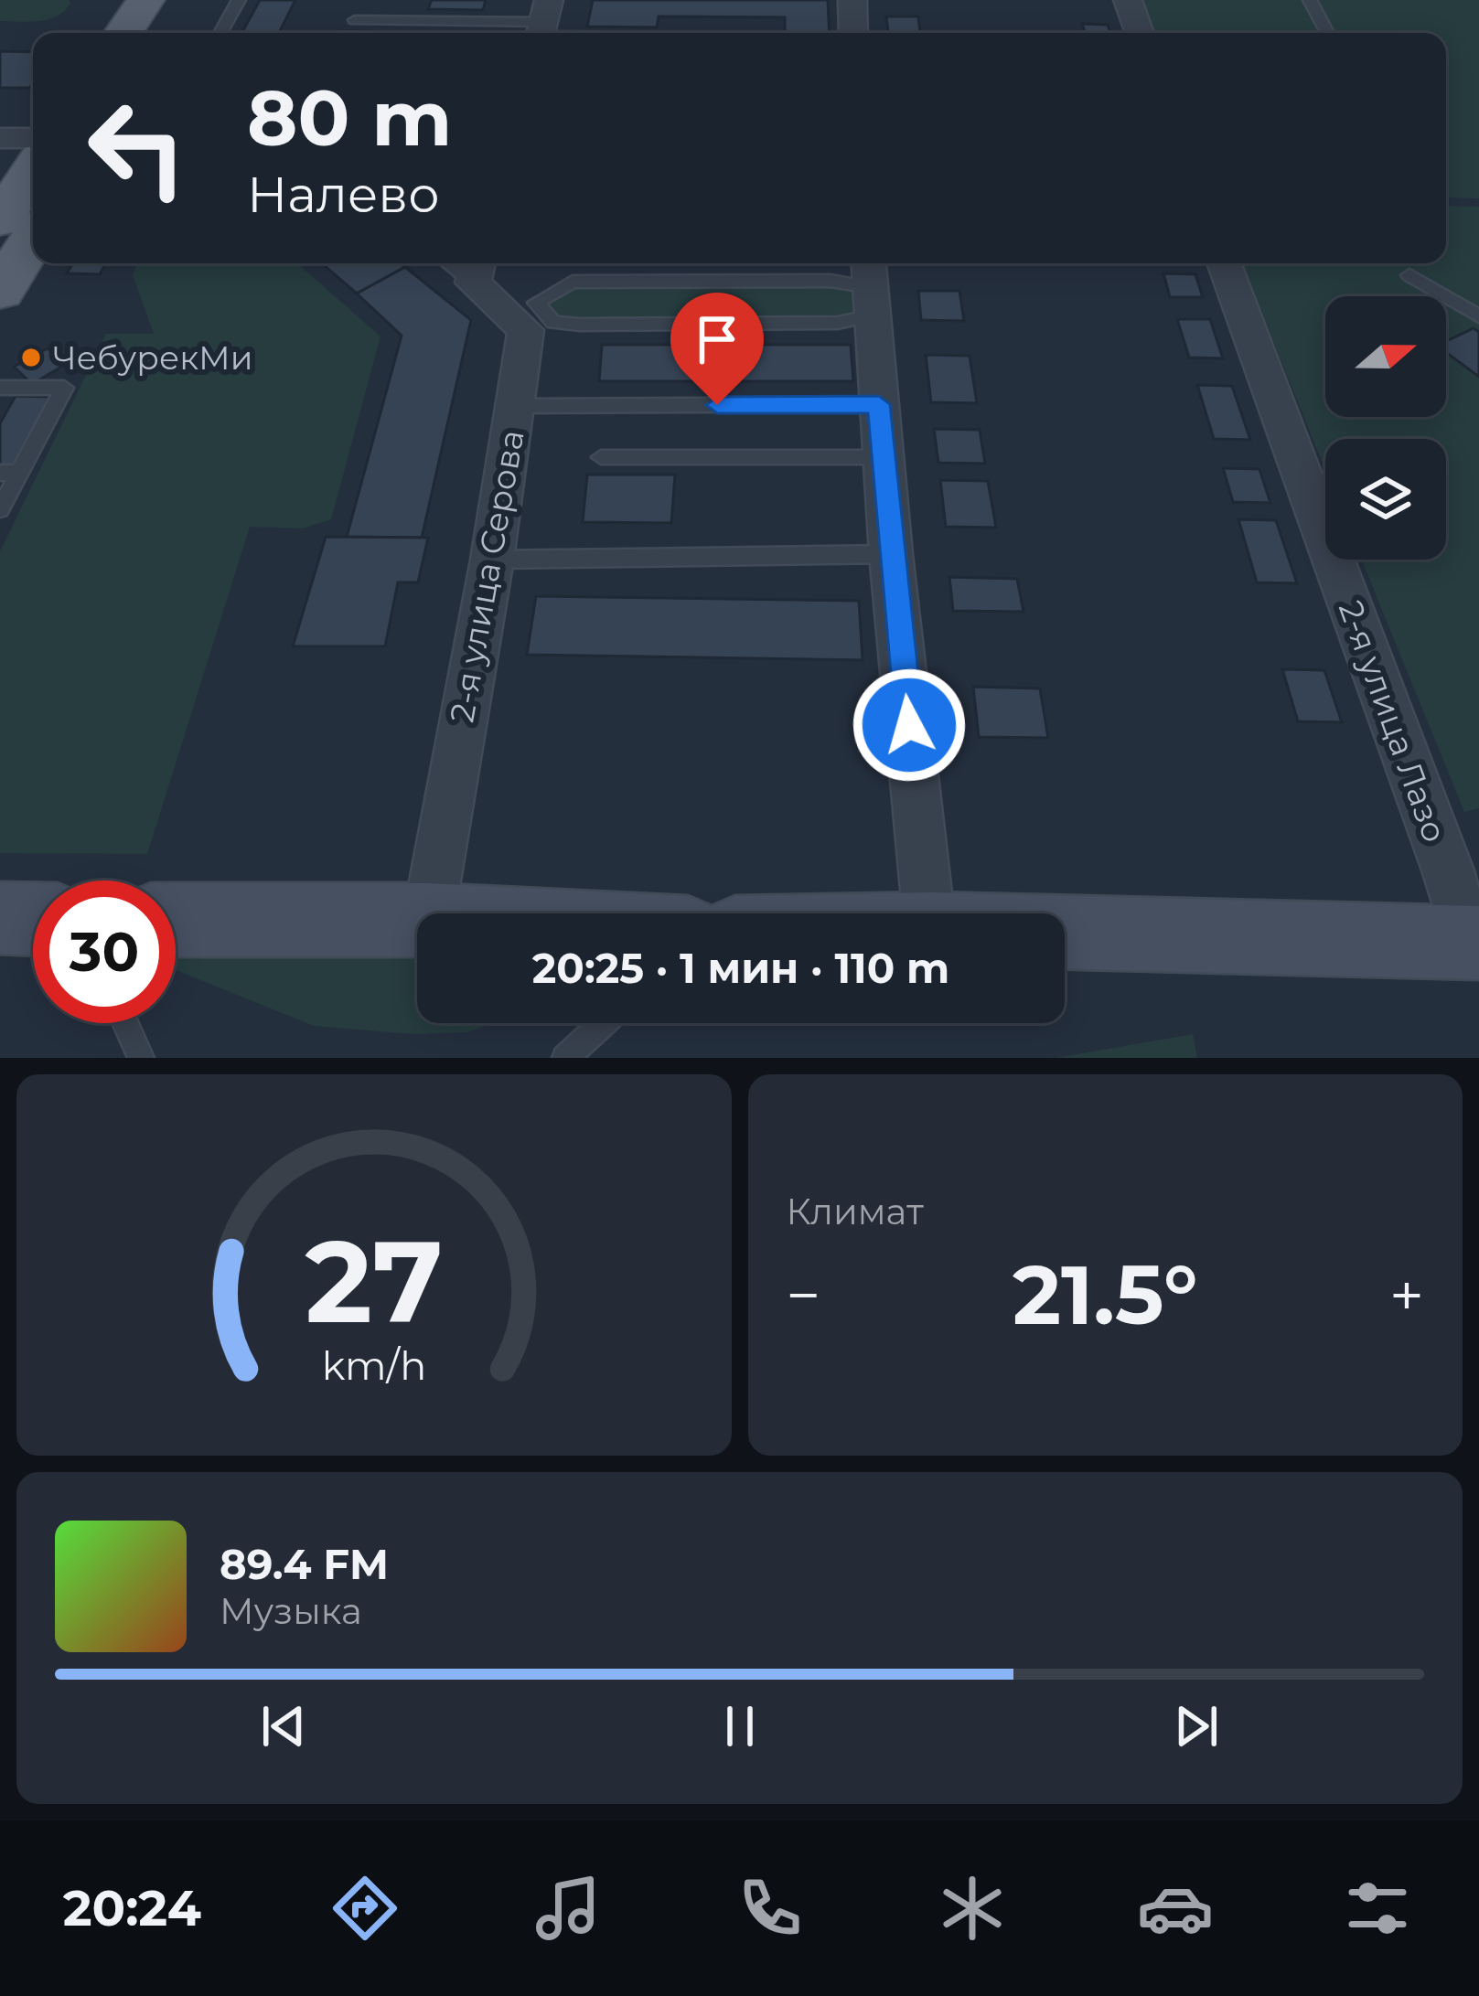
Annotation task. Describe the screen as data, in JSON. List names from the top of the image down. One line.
{"streets":{"street":["2-я улица Серова","2-я улица Лазо"]},"places":["ЧебурекМи"],"north":"right","page":{"turn":["80 m","Налево"],"limit":"30","trip":"20:25 · 1 мин · 110 m","tile":"Климат","heat":["−","21.5°","+"],"song":["89.4 FM","Музыка"],"tabs":"20:24","gauge":["27","km/h"]}}
